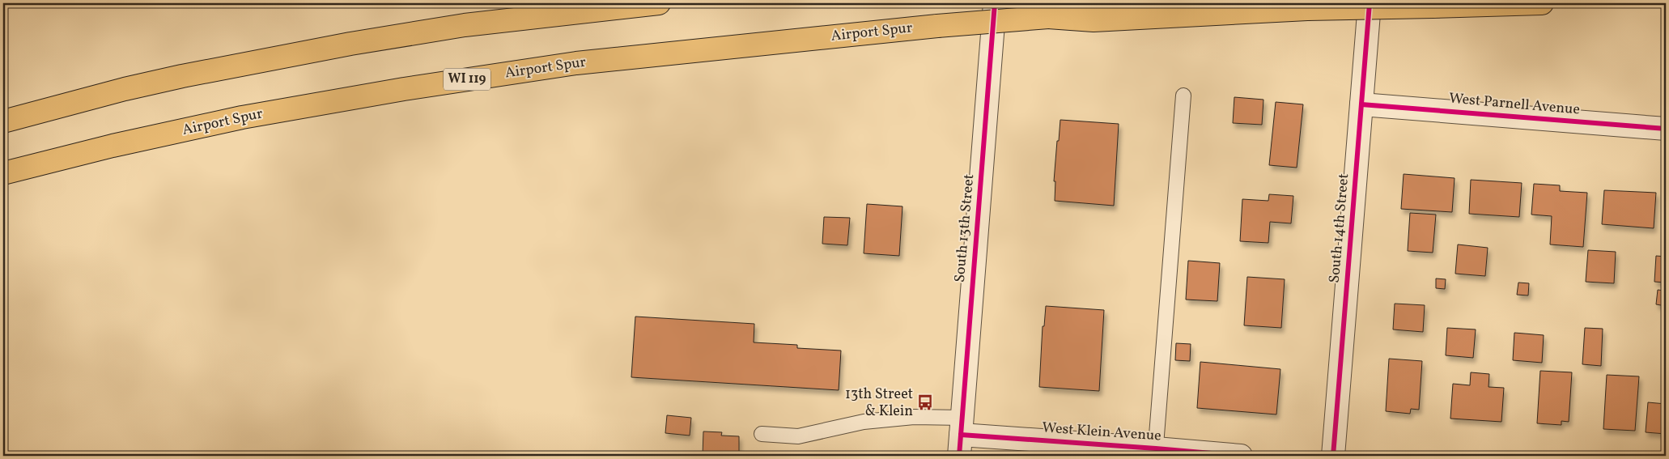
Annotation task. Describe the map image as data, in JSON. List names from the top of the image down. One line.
{"streets":{"highway":["Airport Spur","WI 119"],"street":["West Parnell Avenue","South 13th Street","South 14th Street","West Klein Avenue"]},"crossings":[["West Parnell Avenue","South 14th Street"],["South 13th Street","West Klein Avenue"]],"places":{"bus stop":["13th Street & Klein"]}}
